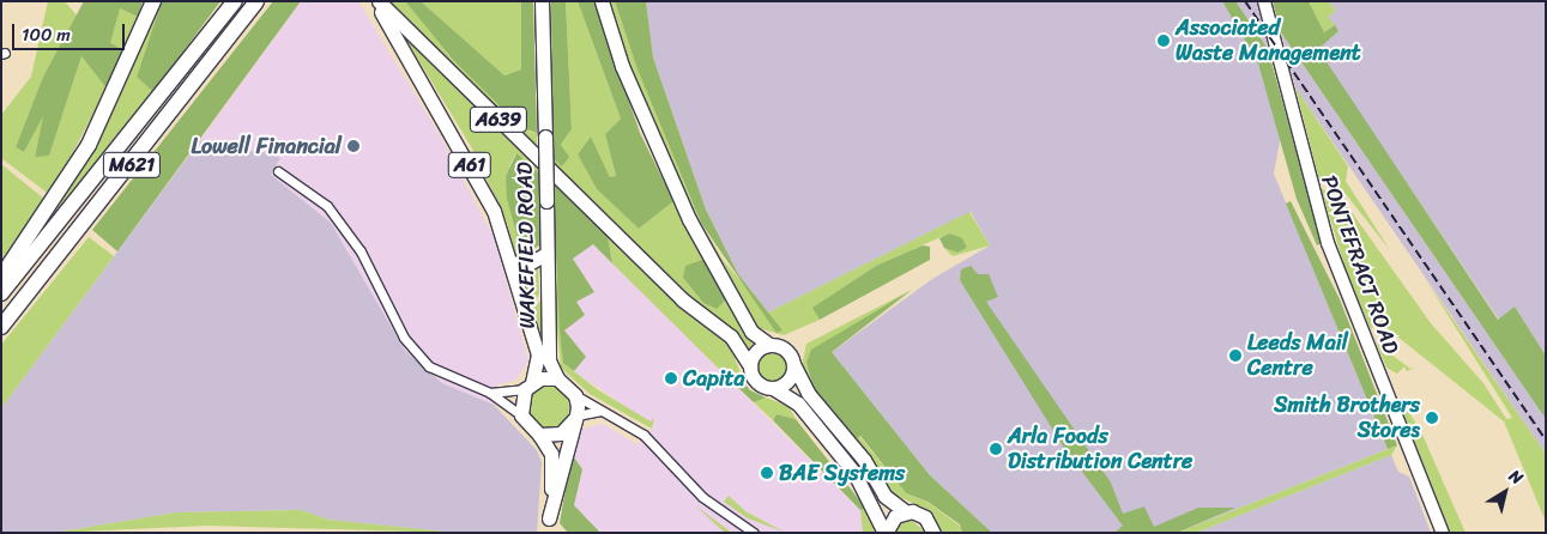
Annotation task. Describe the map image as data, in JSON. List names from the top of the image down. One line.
{"streets":{"highway":["M621"],"main road":["A639","A61","WAKEFIELD ROAD","PONTEFRACT ROAD"]},"crossings":[["A639","A61"],["A61","WAKEFIELD ROAD"]],"places":["Associated Waste Management","Lowell Financial","Leeds Mail Centre","Capita","Smith Brothers Stores","Arla Foods Distribution Centre","BAE Systems"],"scale_bar":"100 m","north":"top right"}
